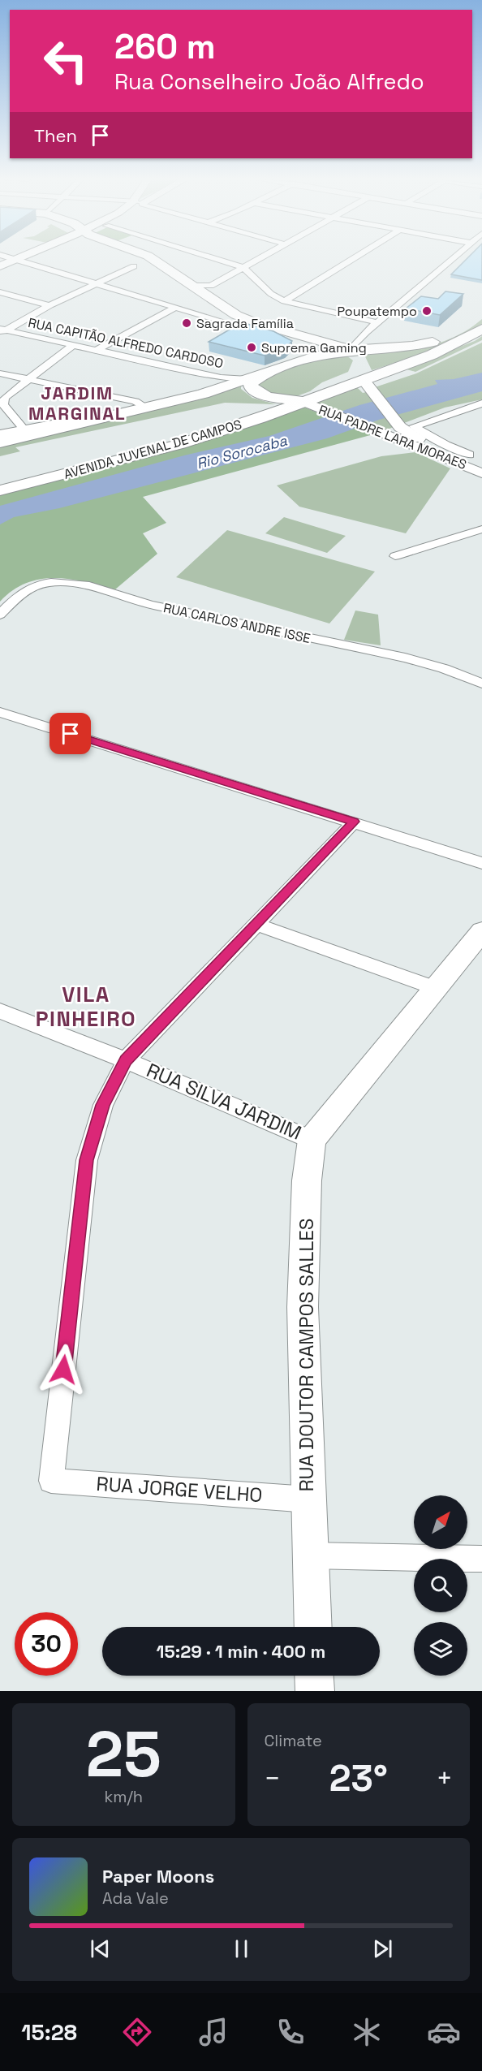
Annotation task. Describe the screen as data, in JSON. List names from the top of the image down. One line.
{"streets":{"highway":["AVENIDA JUVENAL DE CAMPOS"],"main road":["RUA PADRE LARA MORAES","RUA DOUTOR CAMPOS SALLES"],"street":["RUA CAPITÃO ALFREDO CARDOSO","RUA CARLOS ANDRE ISSE","RUA SILVA JARDIM","RUA JORGE VELHO"]},"crossings":[["RUA PADRE LARA MORAES","AVENIDA JUVENAL DE CAMPOS"],["RUA SILVA JARDIM","RUA DOUTOR CAMPOS SALLES"],["RUA SILVA JARDIM","RUA JORGE VELHO"],["RUA DOUTOR CAMPOS SALLES","RUA JORGE VELHO"]],"districts":["JARDIM MARGINAL","VILA PINHEIRO"],"water":["Rio Sorocaba"],"places":["Poupatempo","Sagrada Família","Suprema Gaming"],"north":"top right","page":{"turn":["260 m","Rua Conselheiro João Alfredo"],"then":"Then","limit":"30","trip":"15:29 · 1 min · 400 m","tile":[["25","km/h"],"Climate"],"heat":["−","23°","+"],"song":["Paper Moons","Ada Vale"],"tabs":"15:28"}}
